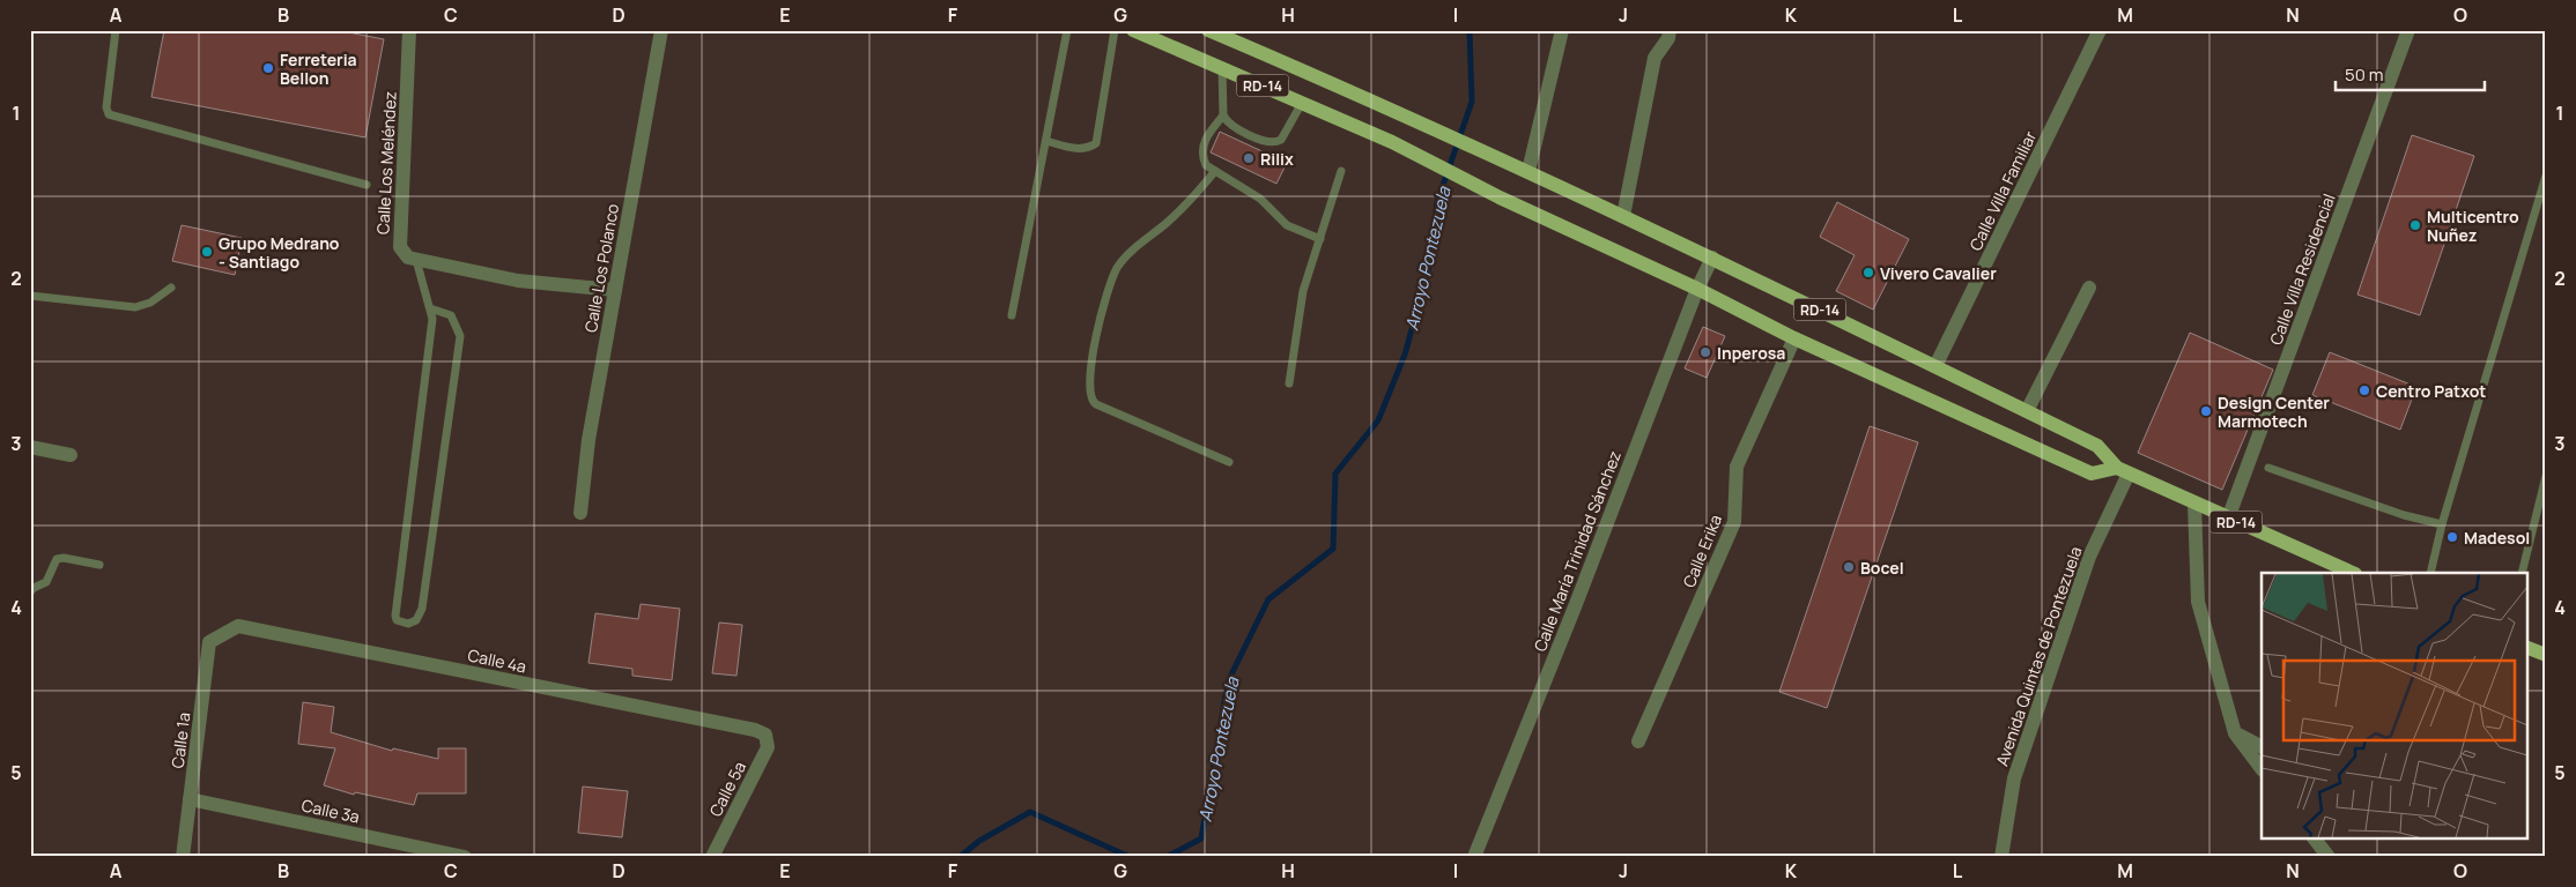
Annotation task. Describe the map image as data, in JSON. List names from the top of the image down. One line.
{"streets":{"main road":["RD-14"],"street":["Calle Los Meléndez","Calle Villa Familiar","Calle Los Polanco","Calle Villa Residencial","Calle María Trinidad Sánchez","Calle Erika","Avenida Quintas de Pontezuela","Calle 4a","Calle 1a","Calle 5a","Calle 3a"]},"crossings":[["RD-14","Calle Villa Familiar"],["RD-14","Calle Villa Residencial"],["RD-14","Calle María Trinidad Sánchez"],["RD-14","Calle Erika"],["RD-14","Avenida Quintas de Pontezuela"],["Calle 4a","Calle 1a"],["Calle 4a","Calle 5a"],["Calle 1a","Calle 3a"]],"water":["Arroyo Pontezuela"],"places":["Ferreteria Bellon","Rilix","Multicentro Nuñez","Grupo Medrano - Santiago","Vivero Cavalier","Inperosa","Centro Patxot","Design Center Marmotech","Madesol","Bocel"],"scale_bar":"50 m","grid":{"columns":["A","B","C","D","E","F","G","H","I","J","K","L","M","N","O"],"rows":["1","2","3","4","5"]}}
